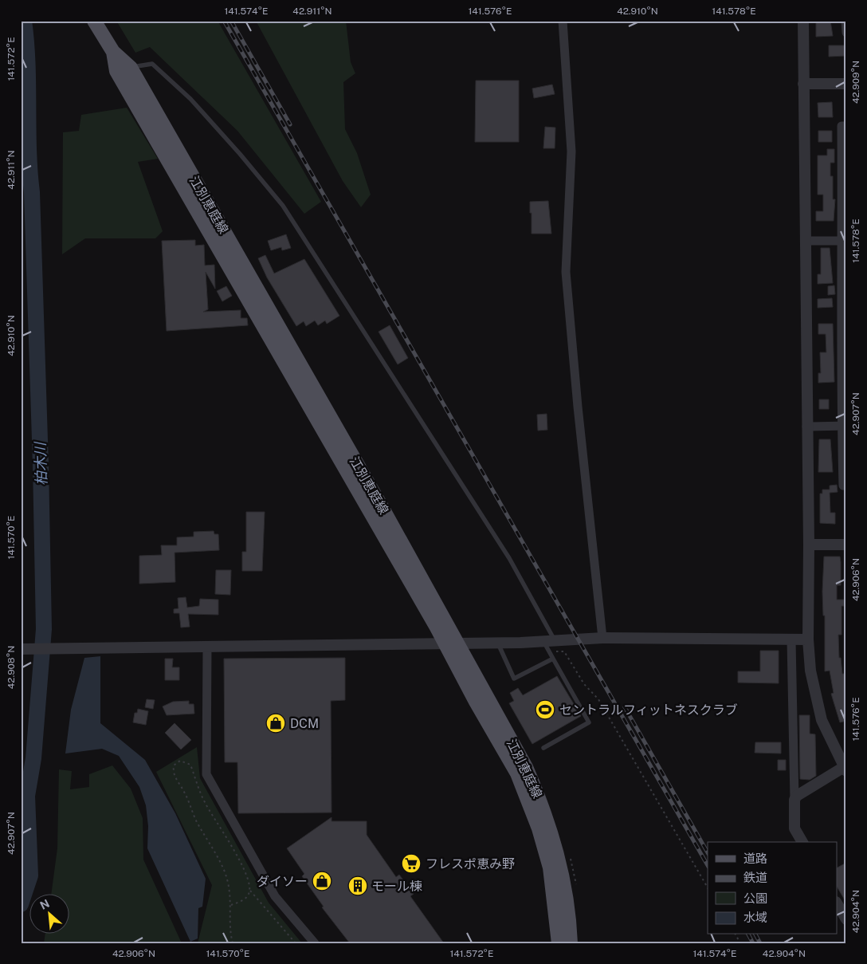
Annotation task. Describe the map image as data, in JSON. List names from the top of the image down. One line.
{"streets":{"main road":["江別恵庭線"]},"water":["柏木川"],"places":{"sports":["セントラルフィットネスクラブ"],"shop":["DCM","ダイソー"],"supermarket":["フレスポ恵み野"],"building":["モール棟"]},"legend":["道路","鉄道","公園","水域"],"north":"top left","coordinates":["141.574°E","42.911°N","141.576°E","42.910°N","141.578°E","141.572°E","42.909°N","42.907°N","141.570°E","42.906°N","42.908°N","42.904°N"]}
